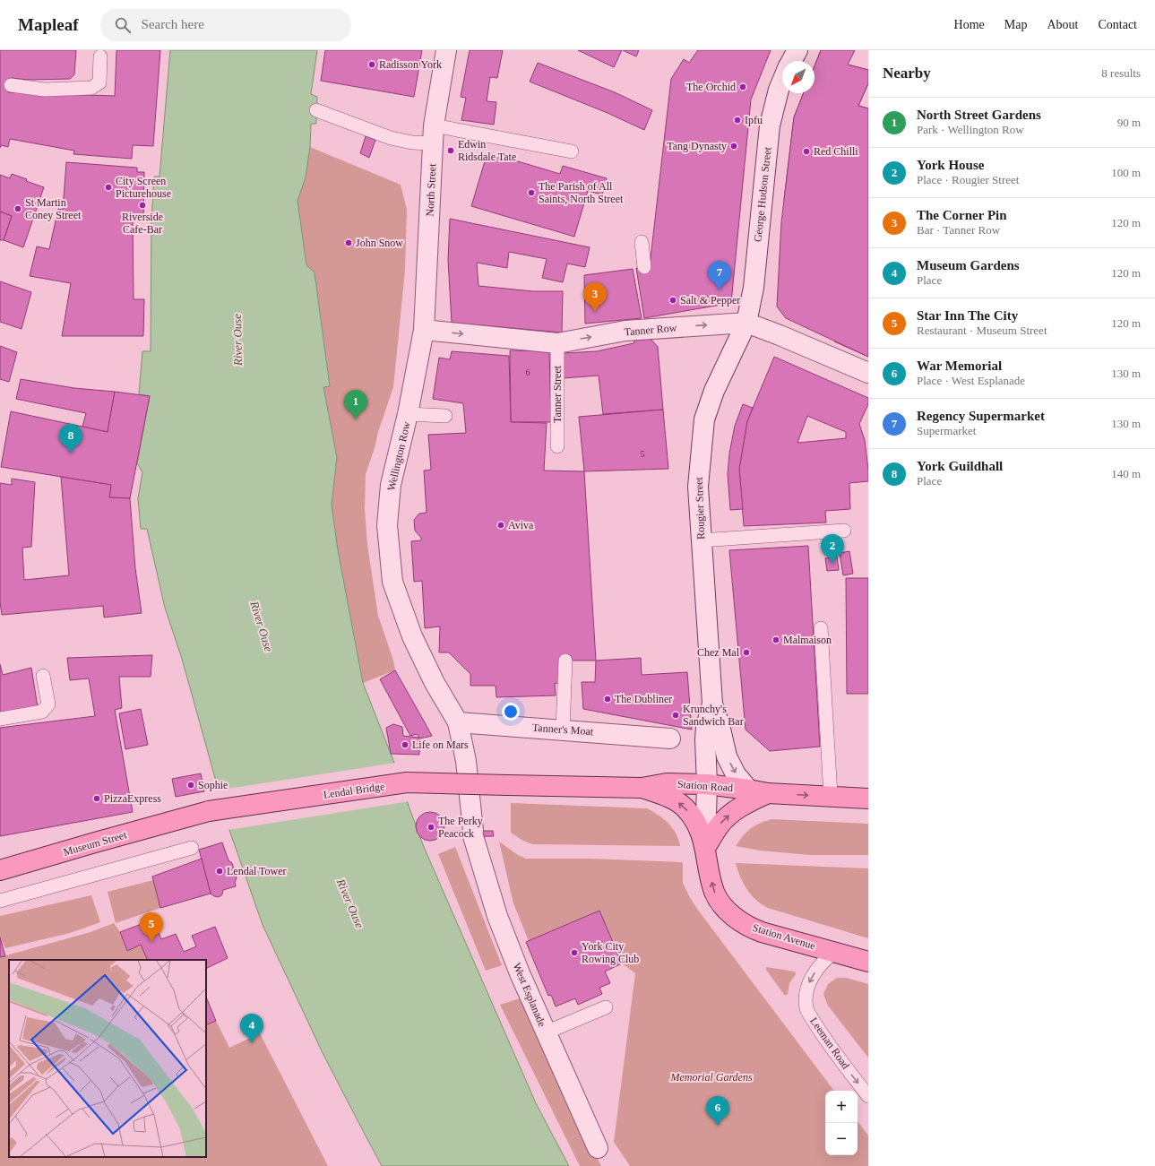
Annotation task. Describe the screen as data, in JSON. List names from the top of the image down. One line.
{"streets":{"main road":["Station Road","Lendal Bridge","Museum Street","Station Avenue"],"street":["North Street","George Hudson Street","Tanner Row","Wellington Row","Rougier Street","Tanner's Moat","West Esplanade"],"lane":["Tanner Street","Leeman Road"]},"crossings":[["North Street","Tanner Row"],["North Street","Wellington Row"],["George Hudson Street","Tanner Row"],["George Hudson Street","Rougier Street"],["Tanner Row","Tanner Street"],["Tanner Row","Wellington Row"],["Tanner Row","Rougier Street"],["Wellington Row","Tanner's Moat"],["Wellington Row","West Esplanade"],["Rougier Street","Station Road"],["Rougier Street","Station Avenue"],["Tanner's Moat","West Esplanade"],["Station Road","Lendal Bridge"],["Station Road","Station Avenue"],["Lendal Bridge","Museum Street"],["Station Avenue","Leeman Road"]],"one_way":["Tanner Row","Station Avenue","Leeman Road"],"water":["River Ouse"],"parks":["Memorial Gardens"],"places":["Radisson York","The Orchid","Ipfu","Tang Dynasty","Edwin Ridsdale Tate","Red Chilli","City Screen Picturehouse","The Parish of All Saints, North Street","Riverside Cafe-Bar","St Martin Coney Street","John Snow","Salt & Pepper","Aviva","Malmaison","Chez Mal","The Dubliner","Krunchy's Sandwich Bar","Life on Mars","Sophie","PizzaExpress","The Perky Peacock","Lendal Tower","York City Rowing Club"],"house_numbers":["6","5"],"north":"bottom left","page":{"header":"Mapleaf","search":"Search here","nav":["Home","Map","About","Contact"],"heading":["Nearby","8 results"],"list":[{"mark":"1","name":"North Street Gardens","note":"Park · Wellington Row","value":"90 m"},{"mark":"2","name":"York House","note":"Place · Rougier Street","value":"100 m"},{"mark":"3","name":"The Corner Pin","note":"Bar · Tanner Row","value":"120 m"},{"mark":"4","name":"Museum Gardens","note":"Place","value":"120 m"},{"mark":"5","name":"Star Inn The City","note":"Restaurant · Museum Street","value":"120 m"},{"mark":"6","name":"War Memorial","note":"Place · West Esplanade","value":"130 m"},{"mark":"7","name":"Regency Supermarket","note":"Supermarket","value":"130 m"},{"mark":"8","name":"York Guildhall","note":"Place","value":"140 m"}],"pins":["7","3","1","8","2","5","4","6"],"map_buttons":["+","−"]}}
